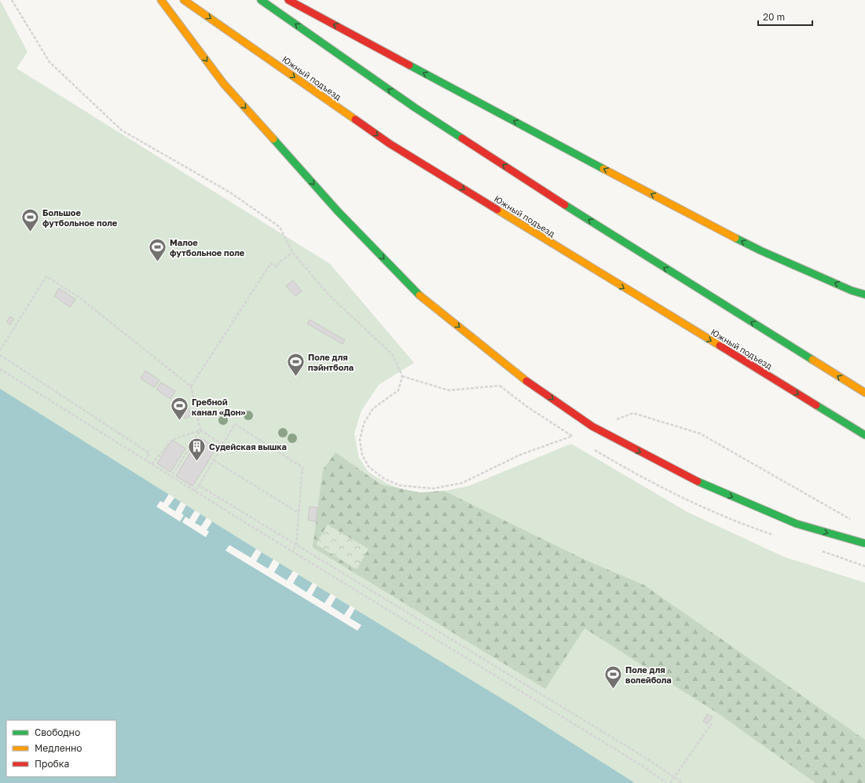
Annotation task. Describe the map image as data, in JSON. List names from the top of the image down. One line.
{"streets":{"main road":["Южный подъезд"]},"places":{"sports":["Большое футбольное поле","Малое футбольное поле","Поле для пэйнтбола","Гребной канал «Дон»","Поле для волейбола"],"building":["Судейская вышка"]},"legend":["Свободно","Медленно","Пробка"],"scale_bar":"20 m"}
